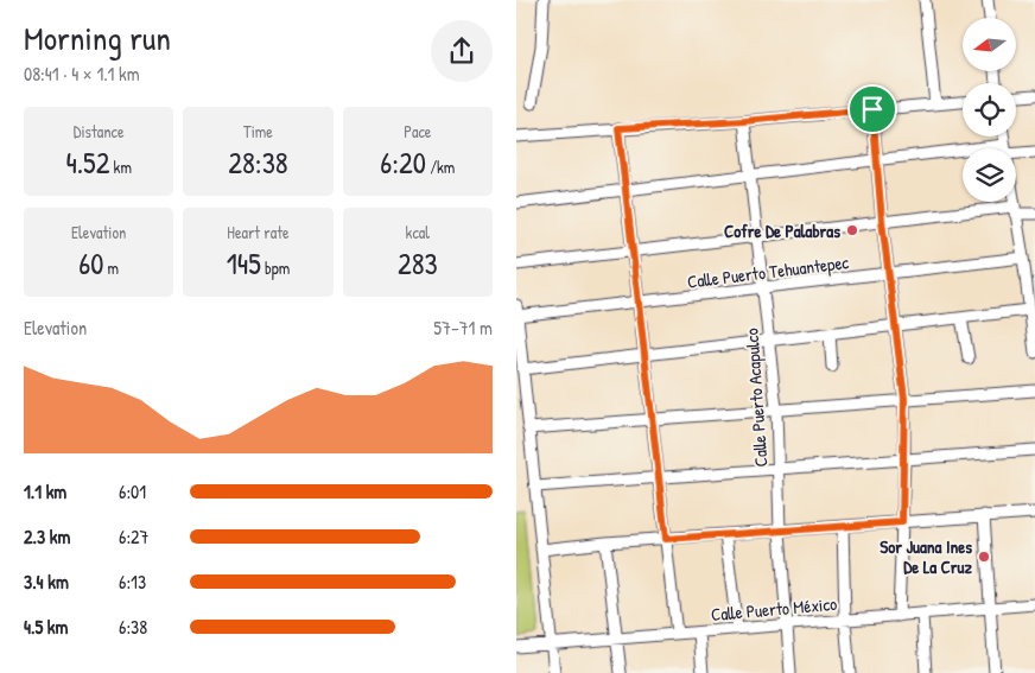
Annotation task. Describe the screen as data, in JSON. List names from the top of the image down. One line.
{"streets":{"street":["Calle Puerto Tehuantepec","Calle Puerto Acapulco","Calle Puerto México"]},"crossings":[["Calle Puerto Tehuantepec","Calle Puerto Acapulco"],["Calle Puerto Acapulco","Calle Puerto México"]],"places":["Cofre De Palabras","Sor Juana Ines De La Cruz"],"north":"left","page":{"heading":["Morning run","08:41 · 4 × 1.1 km"],"stats":[["Distance","4.52 km"],["Time","28:38"],["Pace","6:20 /km"],["Elevation","60 m"],["Heart rate","145 bpm"],["kcal","283"]],"chart":["Elevation","57–71 m"],"list":[{"name":"1.1 km","note":"6:01"},{"name":"2.3 km","note":"6:27"},{"name":"3.4 km","note":"6:13"},{"name":"4.5 km","note":"6:38"}]}}
